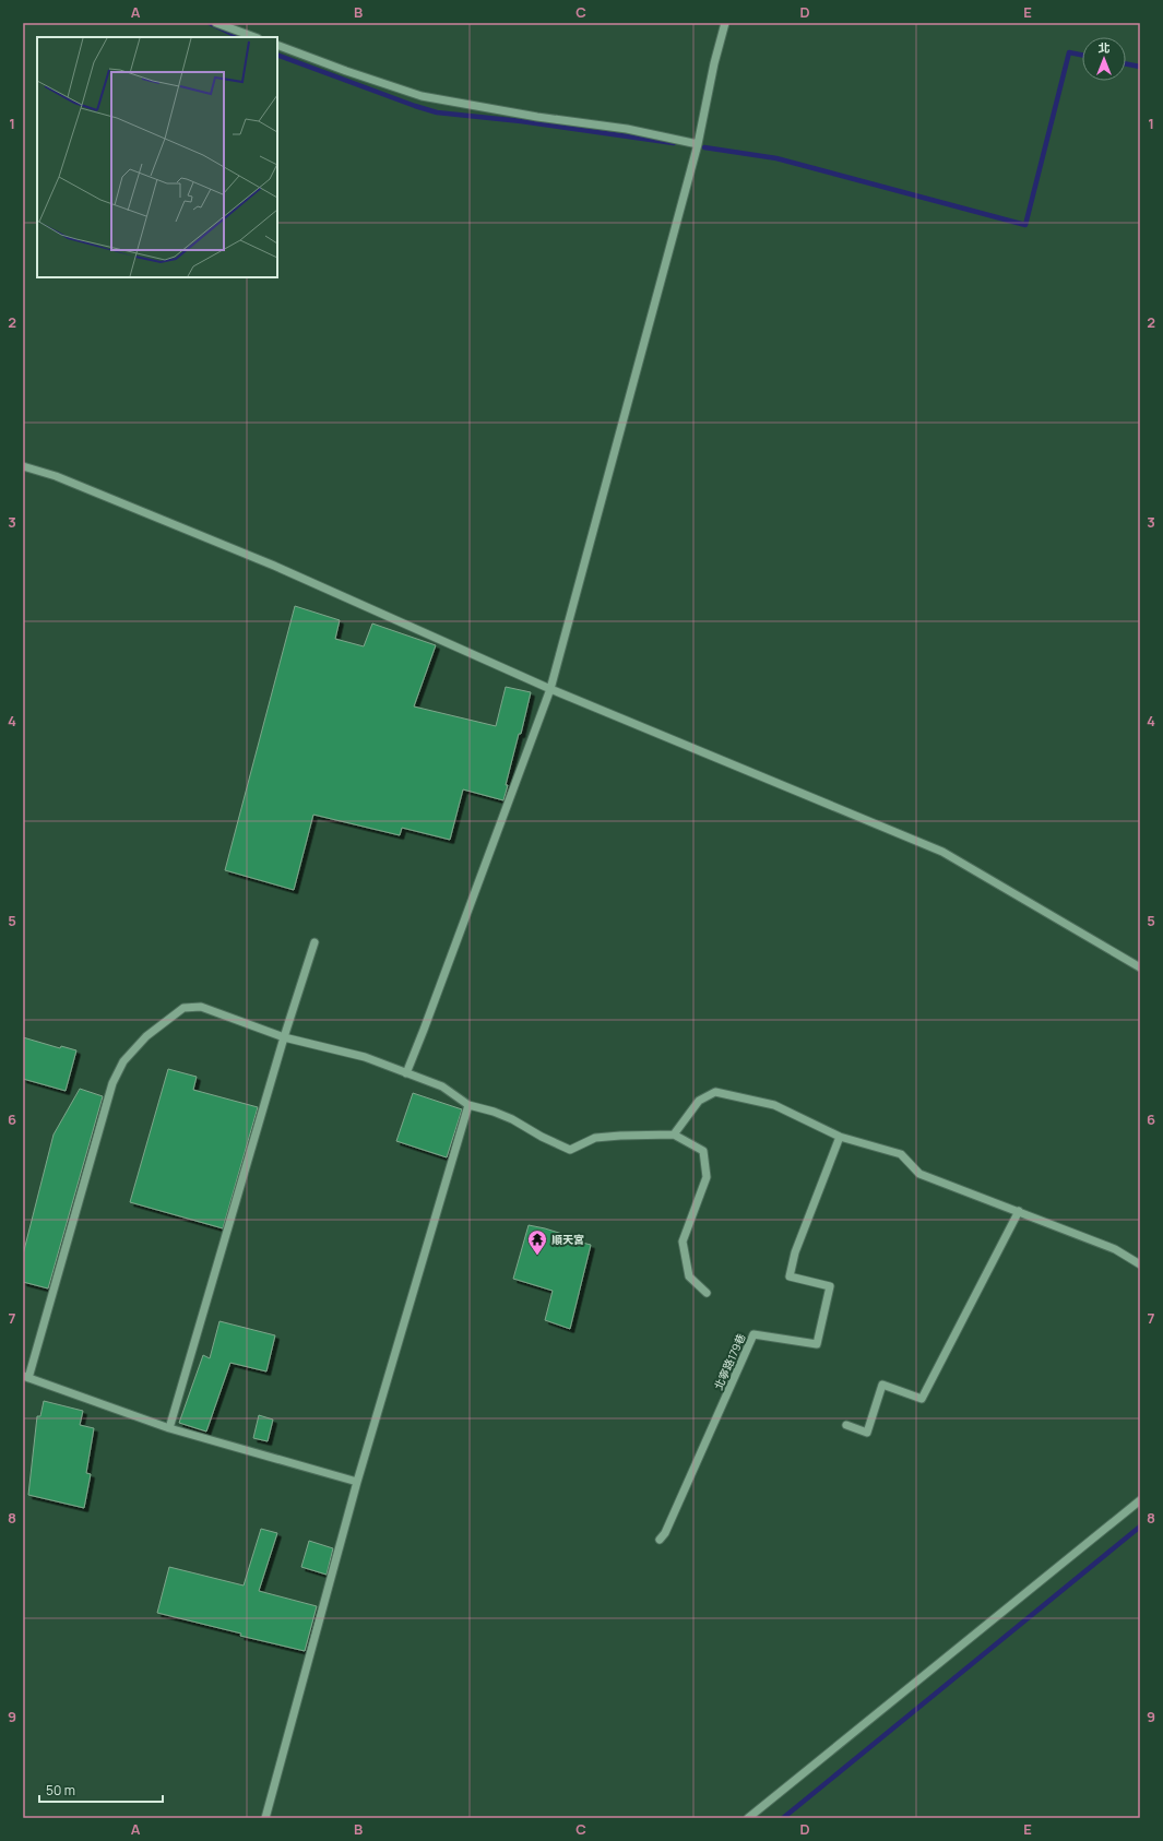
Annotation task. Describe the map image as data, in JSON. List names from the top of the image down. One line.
{"streets":{"street":["北寧路179巷"]},"places":{"temple":["順天宮"]},"scale_bar":"50 m","north":"top","grid":{"columns":["A","B","C","D","E"],"rows":["1","2","3","4","5","6","7","8","9"]}}
